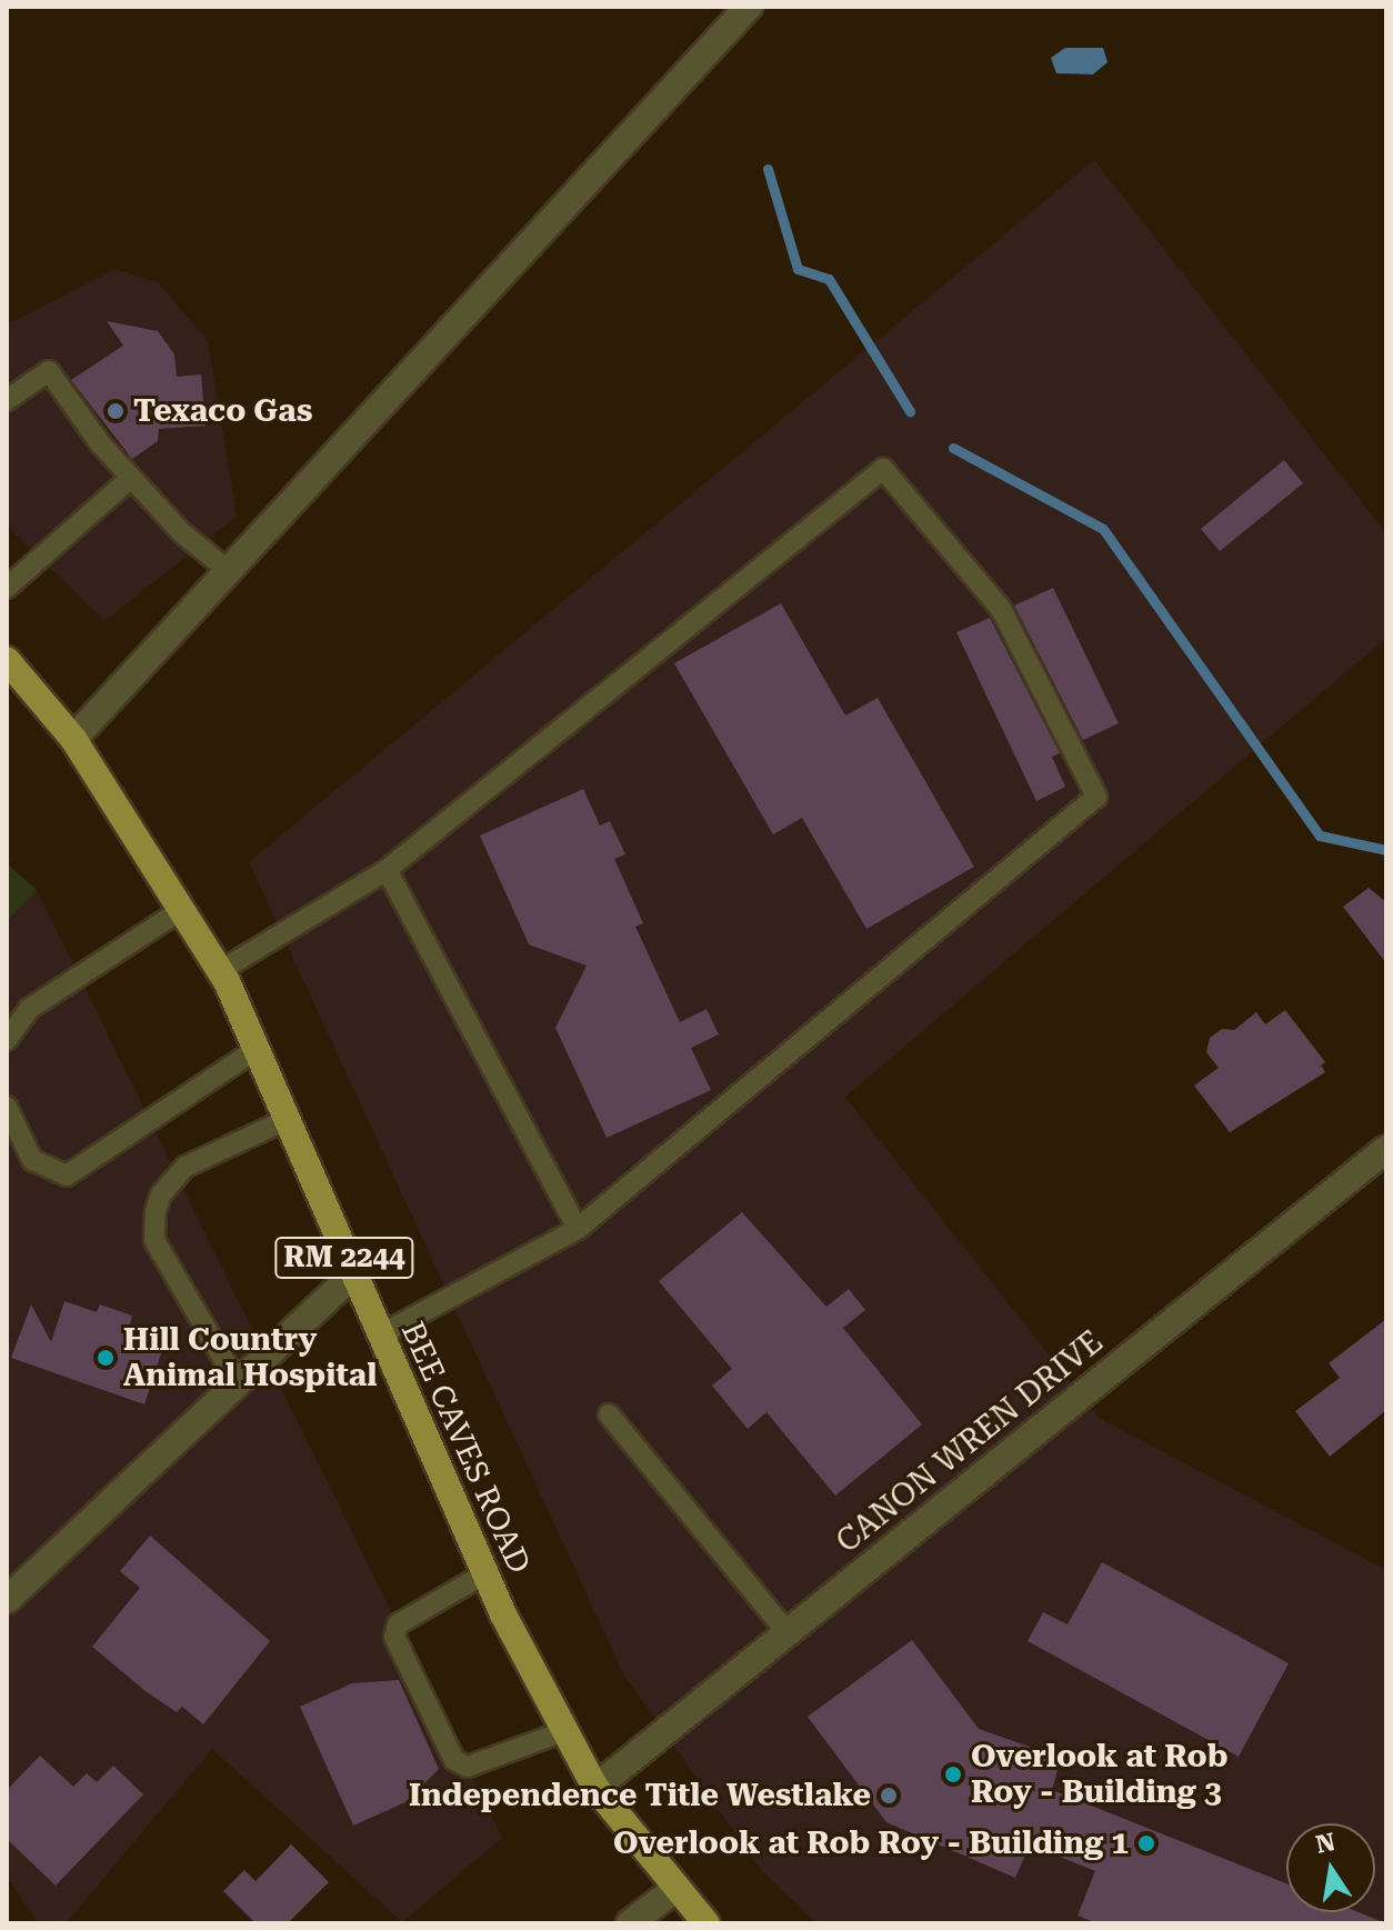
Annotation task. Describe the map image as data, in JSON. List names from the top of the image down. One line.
{"streets":{"main road":["RM 2244","BEE CAVES ROAD"],"street":["CANON WREN DRIVE"]},"crossings":[["CANON WREN DRIVE","BEE CAVES ROAD"]],"places":["Texaco Gas","Hill Country Animal Hospital","Overlook at Rob Roy - Building 3","Independence Title Westlake","Overlook at Rob Roy - Building 1"],"north":"top"}
